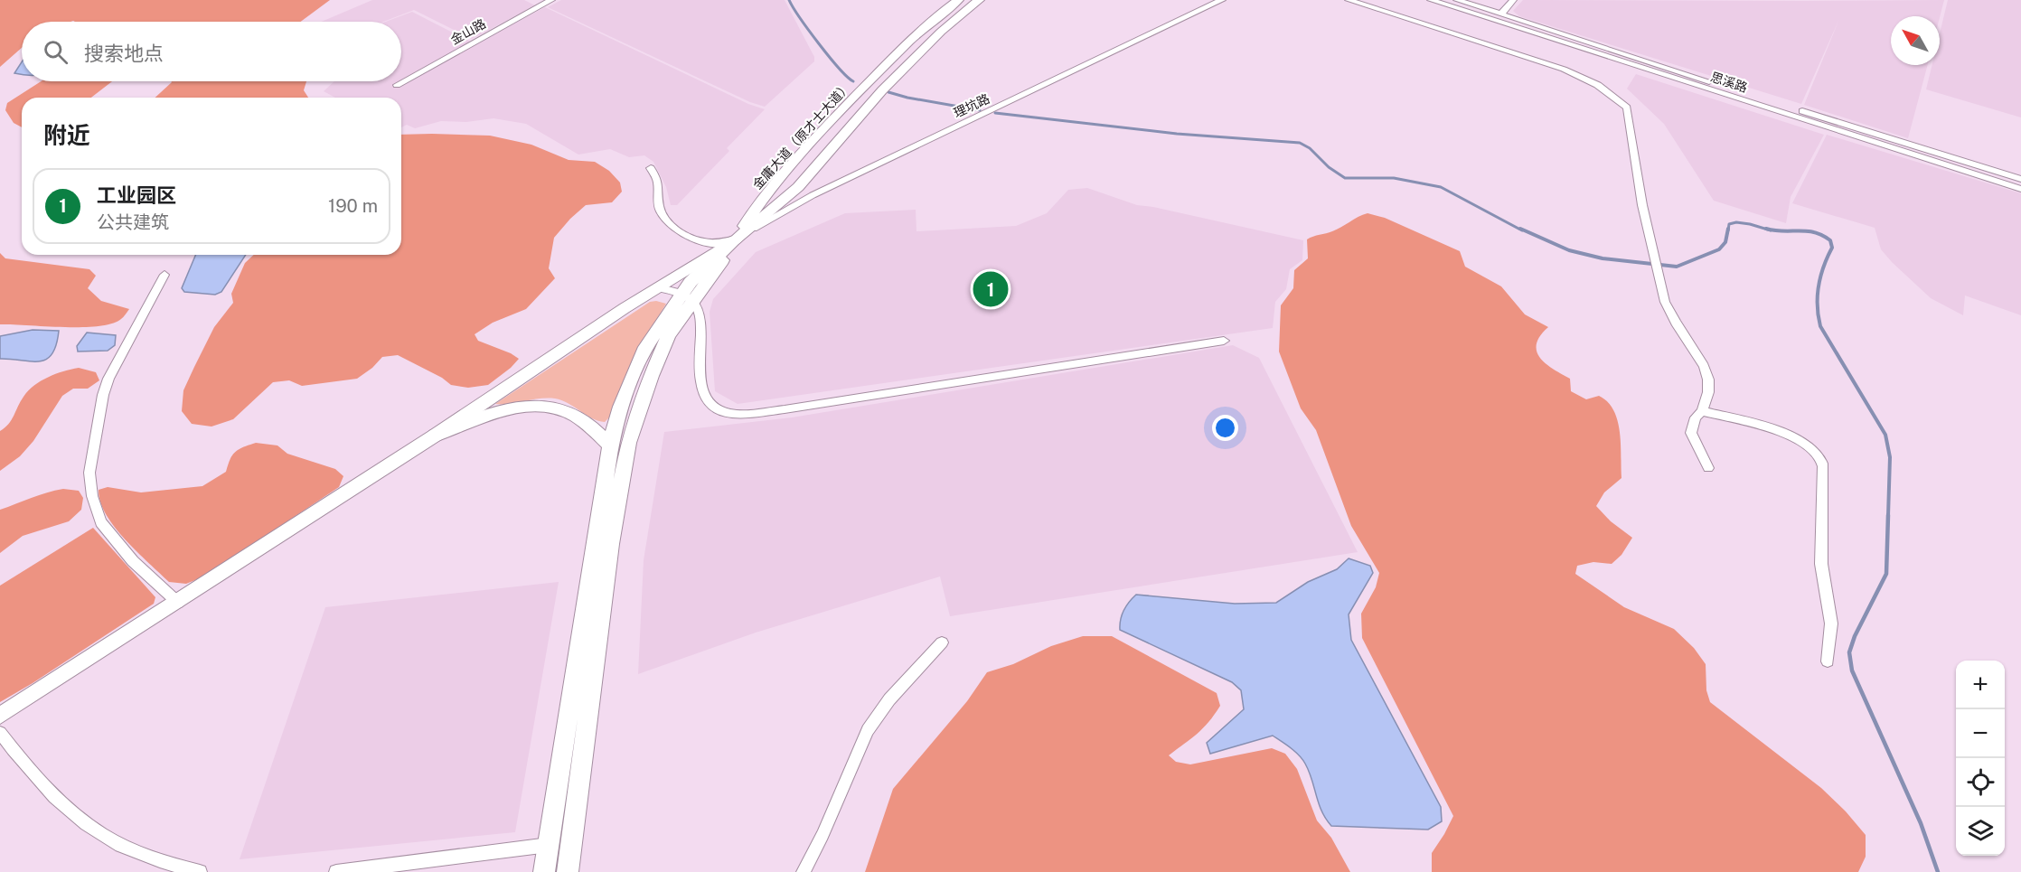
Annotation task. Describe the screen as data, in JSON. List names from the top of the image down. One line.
{"streets":{"main road":["金庸大道（原才士大道）"],"street":["金山路","思溪路","理坑路"]},"crossings":[["理坑路","金庸大道（原才士大道）"]],"north":"top left","page":{"search":"搜索地点","heading":"附近","list":[{"mark":"1","name":"工业园区","note":"公共建筑","value":"190 m"}],"pins":"1","map_buttons":["+","−"]}}
